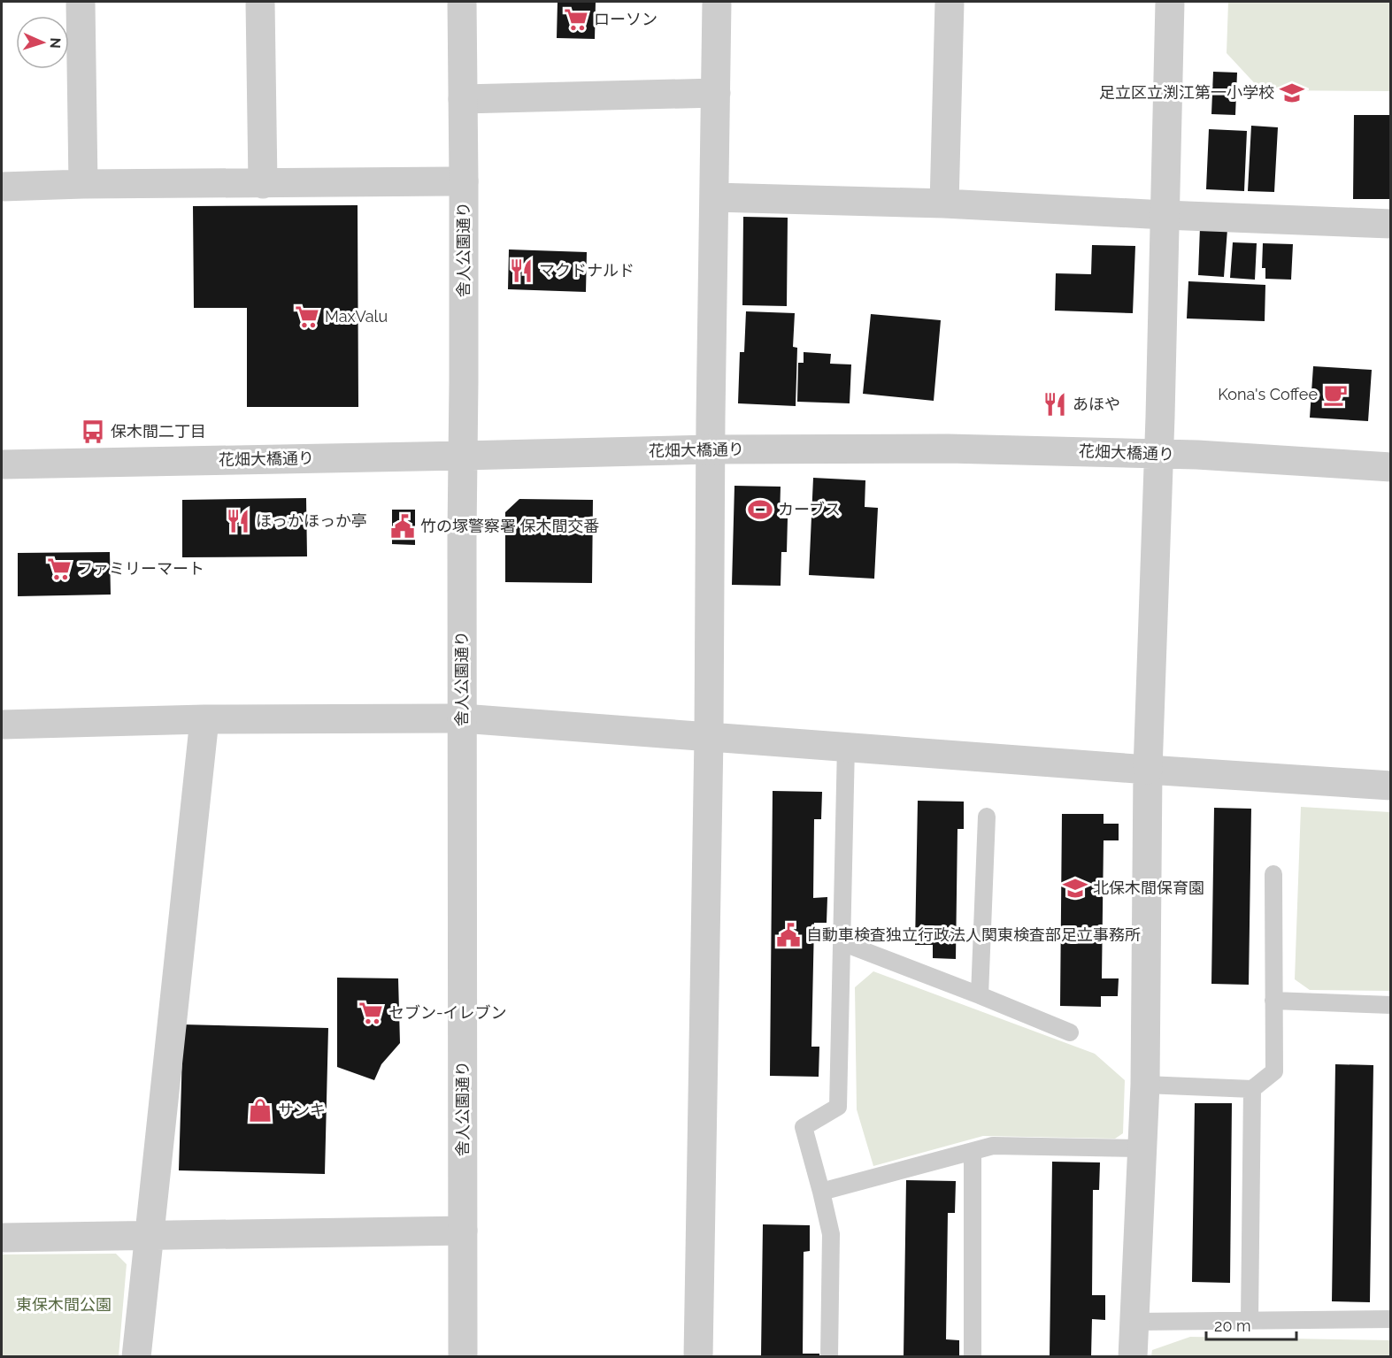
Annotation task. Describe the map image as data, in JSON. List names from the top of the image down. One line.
{"streets":{"street":["舎人公園通り","花畑大橋通り"]},"crossings":[["舎人公園通り","花畑大橋通り"]],"parks":["東保木間公園"],"places":{"supermarket":["ローソン","MaxValu","ファミリーマート","セブン-イレブン"],"school or university":["足立区立渕江第一小学校","北保木間保育園"],"restaurant":["マクドナルド","あほや","ほっかほっか亭"],"cafe":["Kona's Coffee"],"bus stop":["保木間二丁目"],"sports":["カーブス"],"public building":["竹の塚警察署 保木間交番","自動車検査独立行政法人関東検査部足立事務所"],"shop":["サンキ"]},"scale_bar":"20 m","north":"right"}
